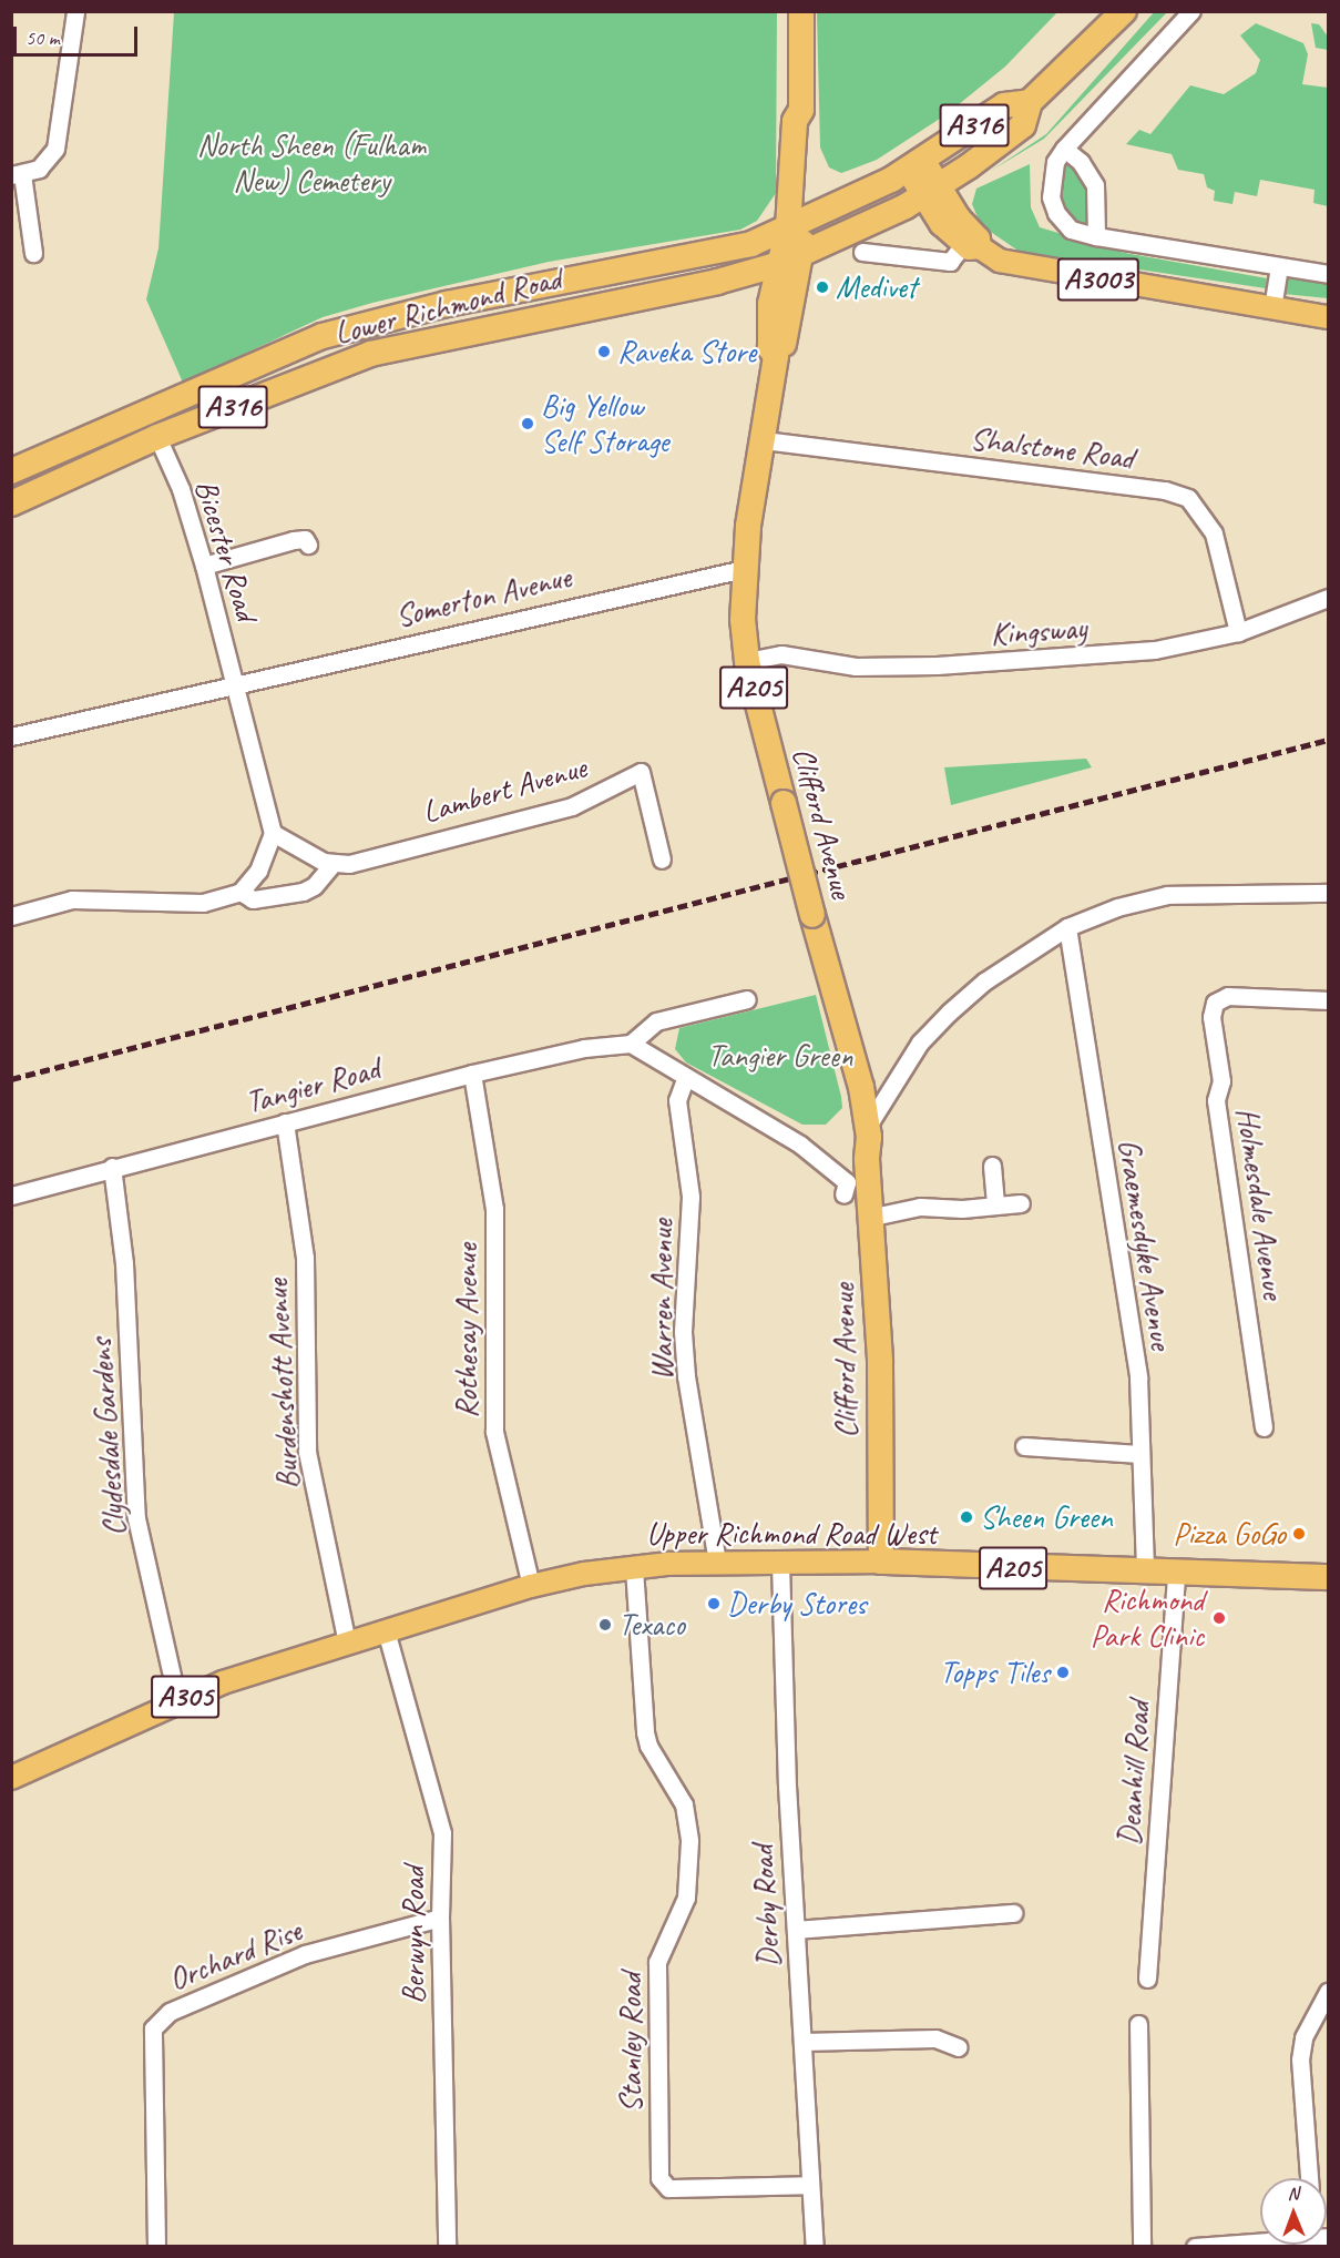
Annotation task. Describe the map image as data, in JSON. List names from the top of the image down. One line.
{"streets":{"highway":["A316","Lower Richmond Road","A205","Clifford Avenue","Upper Richmond Road West"],"main road":["A3003","A305"],"street":["Shalstone Road","Bicester Road","Somerton Avenue","Kingsway","Lambert Avenue","Tangier Road","Holmesdale Avenue","Graemesdyke Avenue","Warren Avenue","Rothesay Avenue","Burdenshott Avenue","Clydesdale Gardens","Deanhill Road","Derby Road","Berwyn Road","Orchard Rise","Stanley Road"]},"crossings":[["A316","A3003"],["A316","Lower Richmond Road"],["A316","Clifford Avenue"],["Lower Richmond Road","Bicester Road"],["Lower Richmond Road","Clifford Avenue"],["Shalstone Road","Kingsway"],["Shalstone Road","Clifford Avenue"],["Bicester Road","Somerton Avenue"],["Somerton Avenue","Clifford Avenue"],["Kingsway","Clifford Avenue"],["Clifford Avenue","Upper Richmond Road West"],["Tangier Road","Rothesay Avenue"],["Tangier Road","Burdenshott Avenue"],["Tangier Road","Clydesdale Gardens"],["Graemesdyke Avenue","Upper Richmond Road West"],["Warren Avenue","Upper Richmond Road West"],["Rothesay Avenue","Upper Richmond Road West"],["Burdenshott Avenue","Upper Richmond Road West"],["Clydesdale Gardens","Upper Richmond Road West"],["Upper Richmond Road West","Deanhill Road"],["Upper Richmond Road West","Derby Road"],["Upper Richmond Road West","Berwyn Road"],["Upper Richmond Road West","Stanley Road"],["Derby Road","Stanley Road"],["Berwyn Road","Orchard Rise"]],"parks":["North Sheen (Fulham New) Cemetery","Tangier Green"],"places":["Medivet","Raveka Store","Big Yellow Self Storage","Sheen Green","Pizza GoGo","Derby Stores","Richmond Park Clinic","Texaco","Topps Tiles"],"scale_bar":"50 m","north":"top"}
